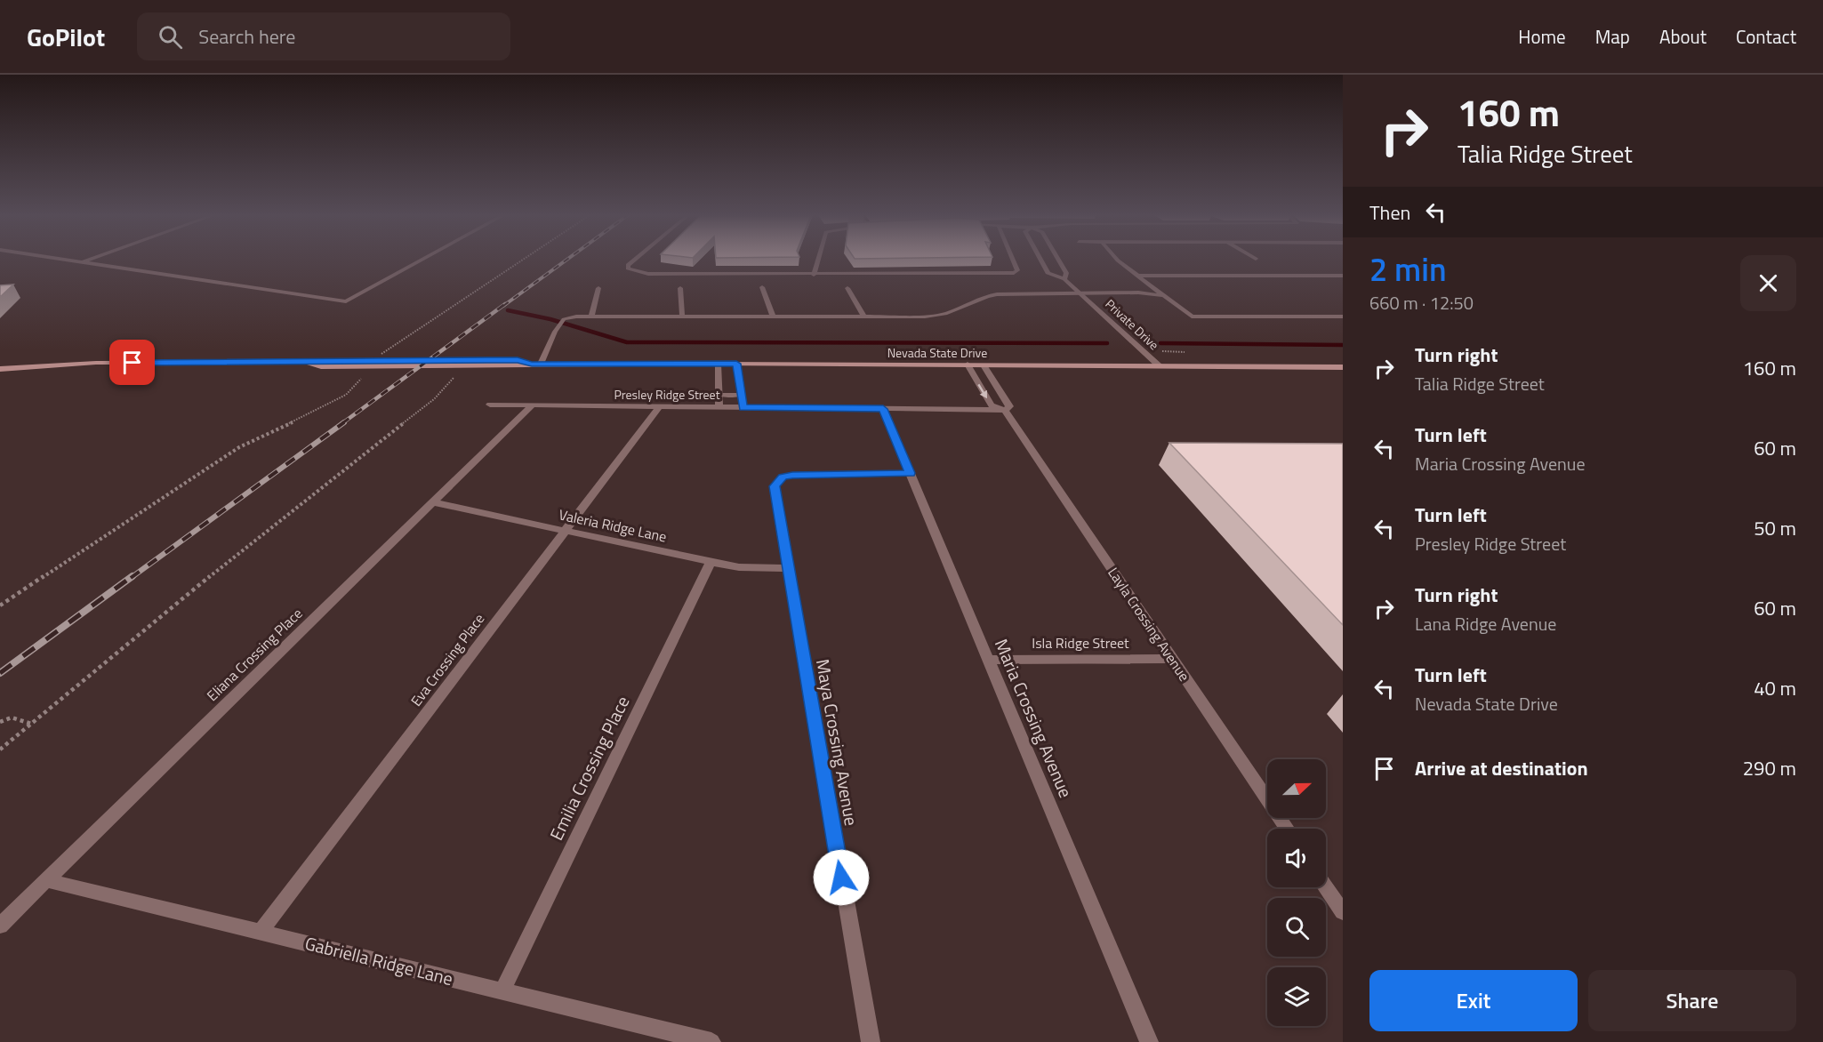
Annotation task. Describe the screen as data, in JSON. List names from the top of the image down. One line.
{"streets":{"street":["Private Drive","Nevada State Drive","Presley Ridge Street","Valeria Ridge Lane","Layla Crossing Avenue","Isla Ridge Street","Eliana Crossing Place","Eva Crossing Place","Maria Crossing Avenue","Maya Crossing Avenue","Emilia Crossing Place","Gabriella Ridge Lane"]},"crossings":[["Private Drive","Nevada State Drive"],["Nevada State Drive","Layla Crossing Avenue"],["Presley Ridge Street","Layla Crossing Avenue"],["Presley Ridge Street","Eliana Crossing Place"],["Presley Ridge Street","Eva Crossing Place"],["Presley Ridge Street","Maria Crossing Avenue"],["Valeria Ridge Lane","Eliana Crossing Place"],["Valeria Ridge Lane","Eva Crossing Place"],["Valeria Ridge Lane","Maya Crossing Avenue"],["Valeria Ridge Lane","Emilia Crossing Place"],["Layla Crossing Avenue","Isla Ridge Street"],["Isla Ridge Street","Maria Crossing Avenue"],["Eliana Crossing Place","Gabriella Ridge Lane"],["Eva Crossing Place","Gabriella Ridge Lane"],["Maria Crossing Avenue","Maya Crossing Avenue"],["Emilia Crossing Place","Gabriella Ridge Lane"]],"north":"right","page":{"header":"GoPilot","search":"Search here","nav":["Home","Map","About","Contact"],"turn":["160 m","Talia Ridge Street"],"then":"Then","heading":["2 min","660 m · 12:50"],"list":[{"name":"Turn right","note":"Talia Ridge Street","value":"160 m"},{"name":"Turn left","note":"Maria Crossing Avenue","value":"60 m"},{"name":"Turn left","note":"Presley Ridge Street","value":"50 m"},{"name":"Turn right","note":"Lana Ridge Avenue","value":"60 m"},{"name":"Turn left","note":"Nevada State Drive","value":"40 m"},{"name":"Arrive at destination","value":"290 m"}],"buttons":["Exit","Share"]}}
